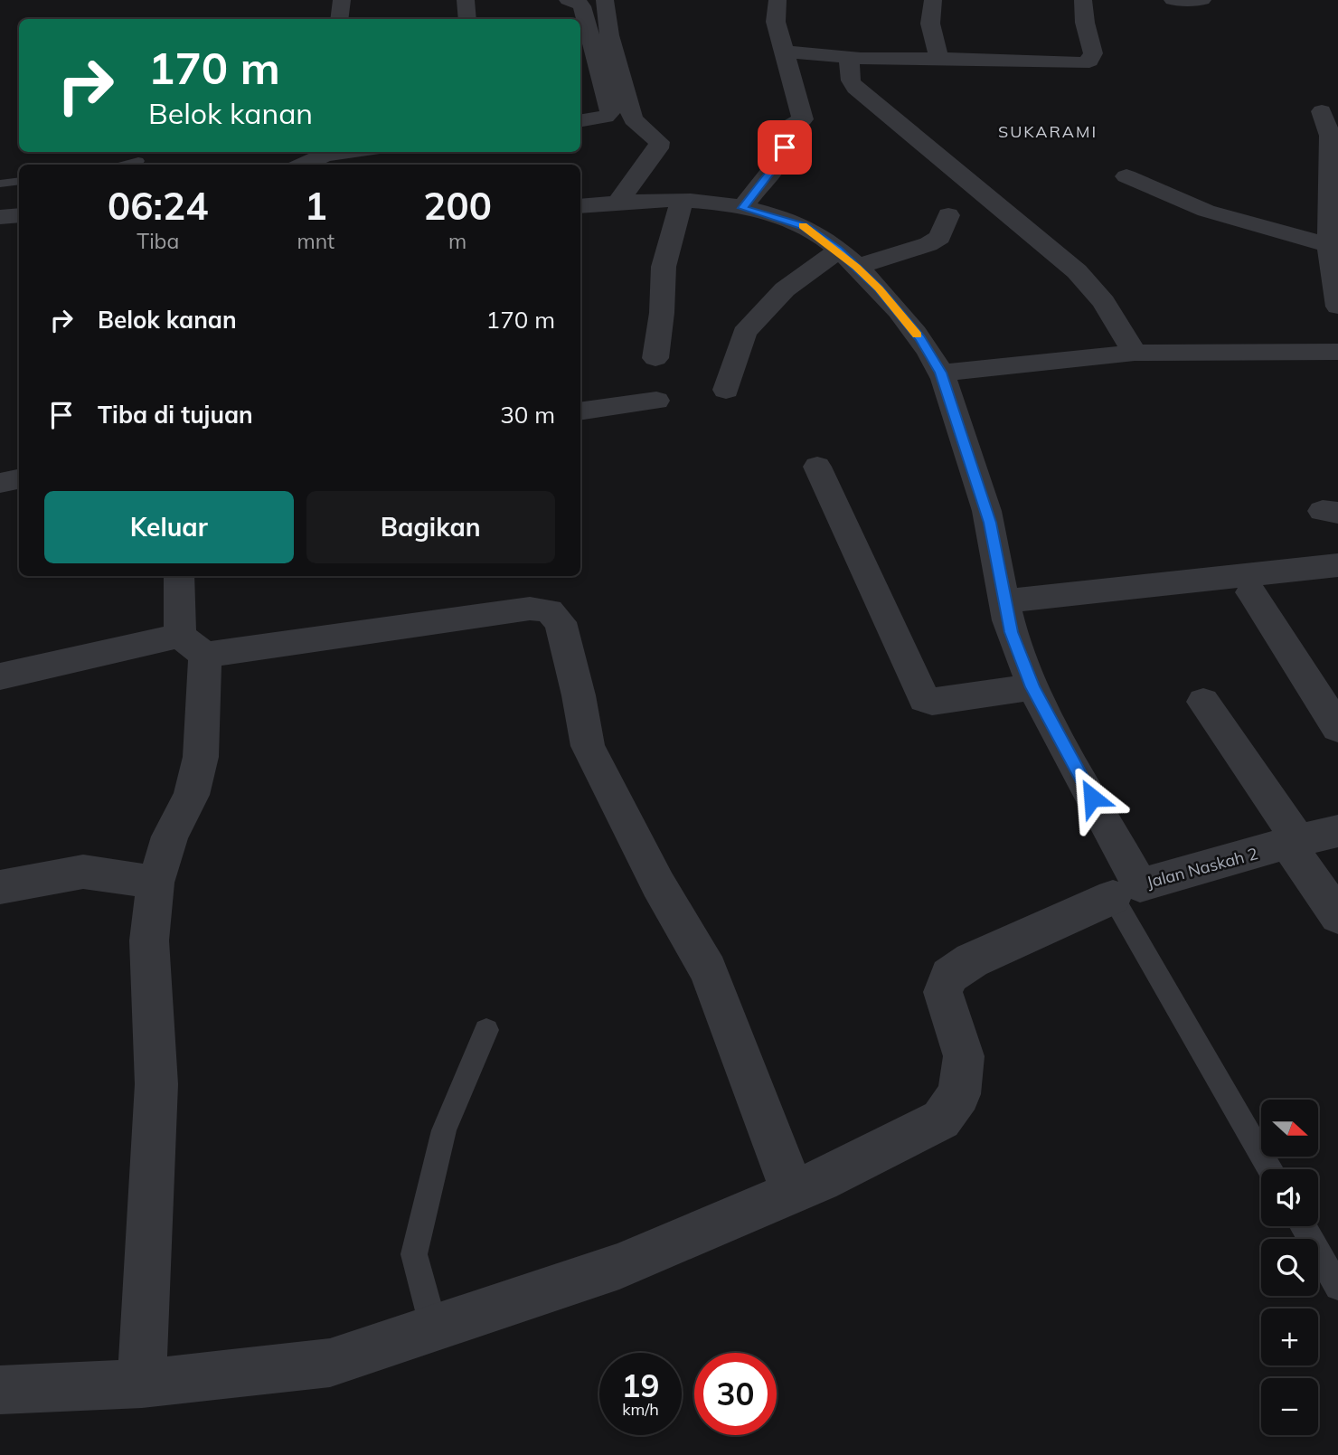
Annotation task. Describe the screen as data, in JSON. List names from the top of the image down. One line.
{"streets":{"street":["Jalan Naskah 2"]},"districts":["SUKARAMI"],"north":"right","page":{"turn":["170 m","Belok kanan"],"eta":["06:24","Tiba","1","mnt","200","m"],"list":[{"name":"Belok kanan","value":"170 m"},{"name":"Tiba di tujuan","value":"30 m"}],"buttons":["Keluar","Bagikan"],"map_buttons":["+","−"],"speed":"19 km/h","limit":"30"}}
